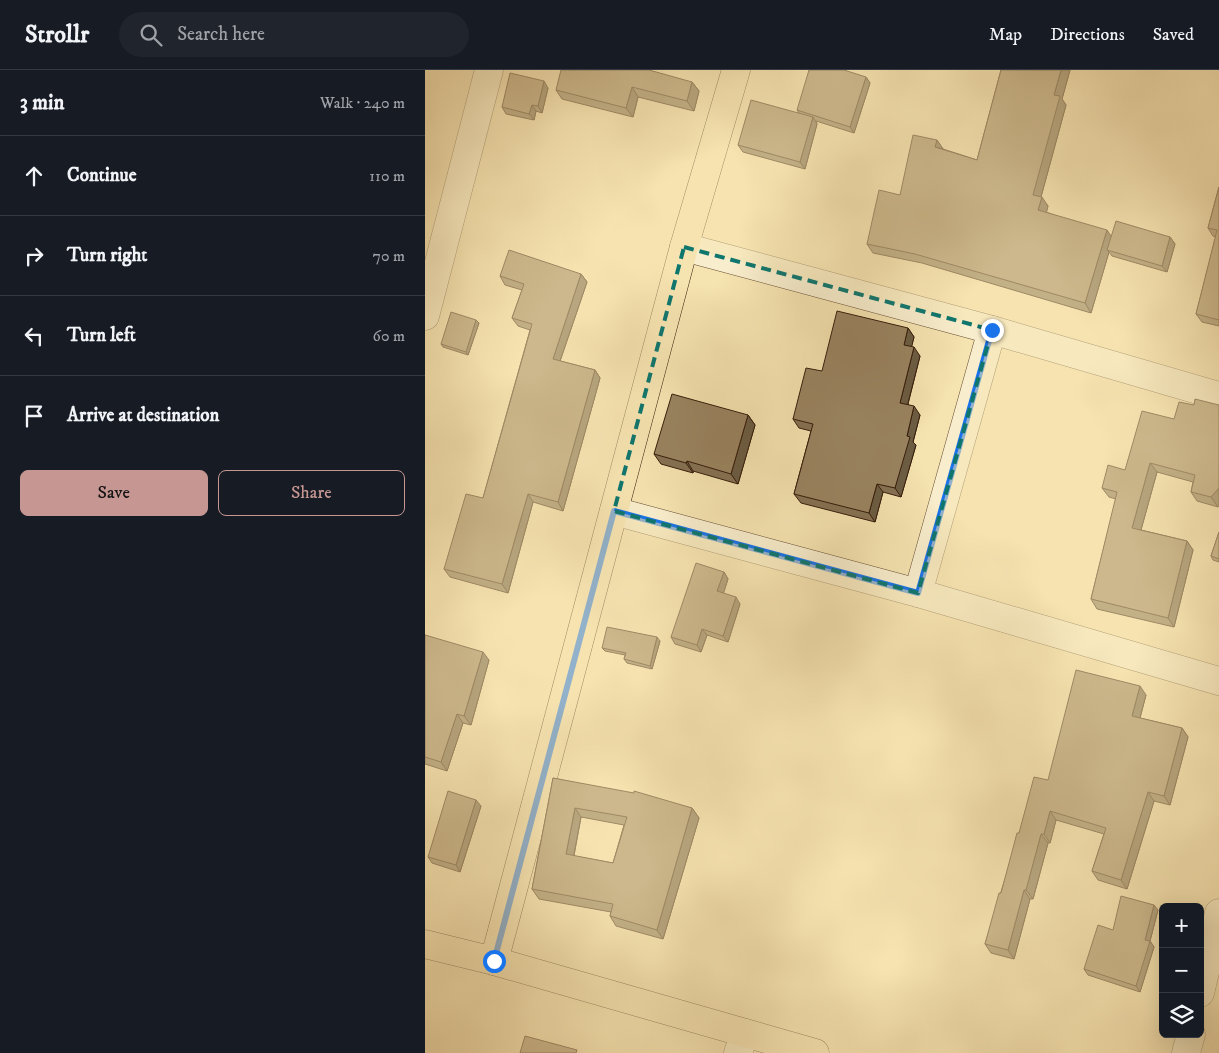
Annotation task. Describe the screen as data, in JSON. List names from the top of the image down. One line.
{"page":{"header":"Strollr","search":"Search here","nav":["Map","Directions","Saved"],"heading":["3 min","Walk · 240 m"],"list":[["Continue","110 m"],["Turn right","70 m"],["Turn left","60 m"],"Arrive at destination"],"buttons":["Save","Share"],"map_buttons":["+","−"]}}
